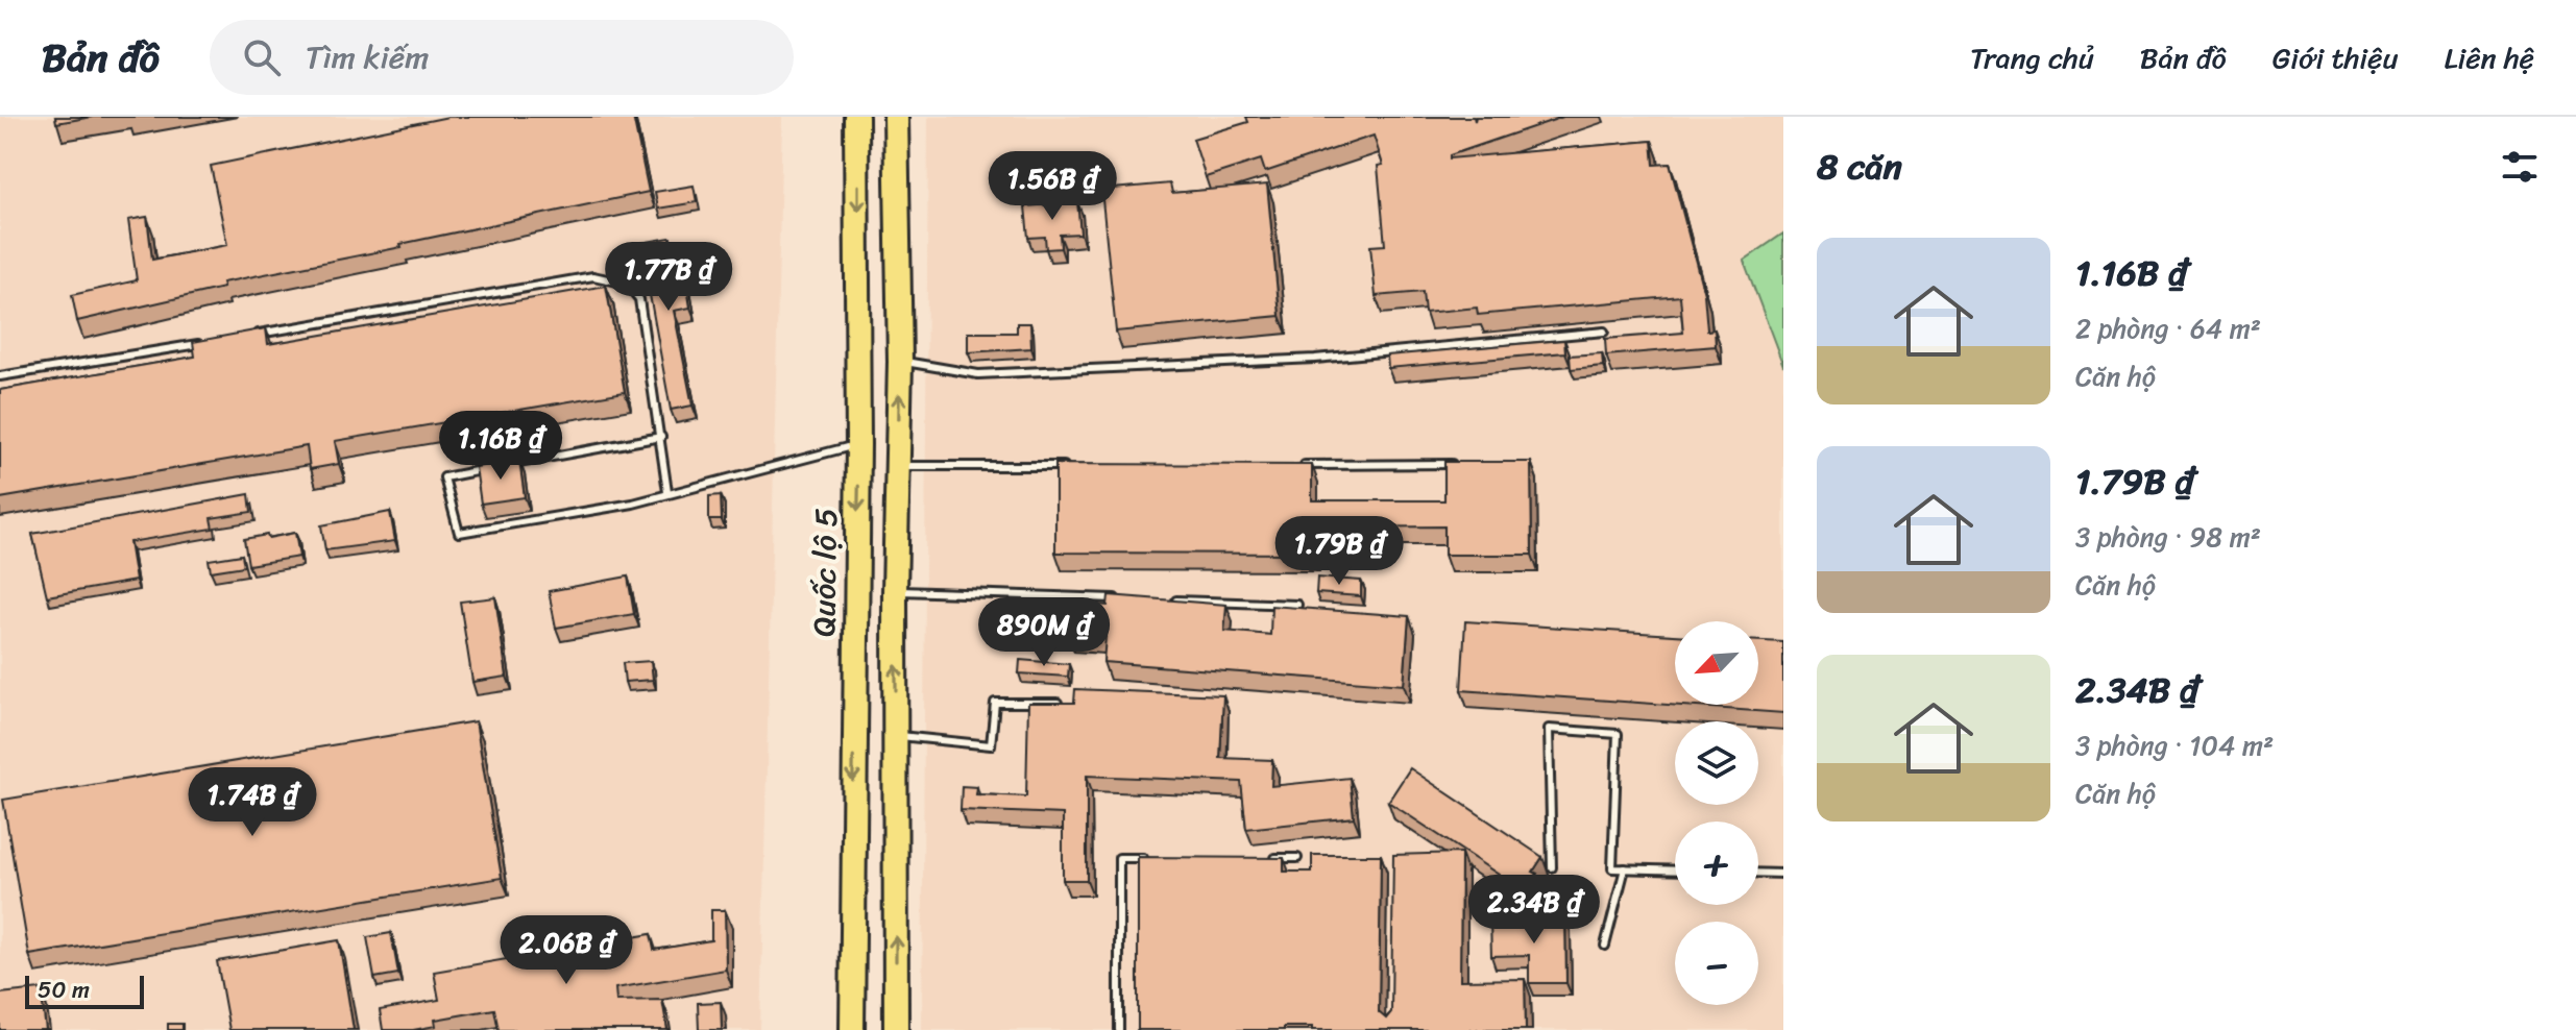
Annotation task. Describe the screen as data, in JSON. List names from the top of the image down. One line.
{"streets":{"highway":["Quốc lộ 5"]},"scale_bar":"50 m","north":"bottom left","page":{"header":"Bản đồ","search":"Tìm kiếm","nav":["Trang chủ","Bản đồ","Giới thiệu","Liên hệ"],"heading":"8 căn","price":["1.56B ₫","1.77B ₫","1.16B ₫","1.79B ₫","890M ₫","1.74B ₫","2.34B ₫","2.06B ₫"],"list":[{"name":"1.16B ₫","note":"2 phòng · 64 m² · Căn hộ"},{"name":"1.79B ₫","note":"3 phòng · 98 m² · Căn hộ"},{"name":"2.34B ₫","note":"3 phòng · 104 m² · Căn hộ"}],"map_buttons":["+","−"],"scale":"50 m"}}
